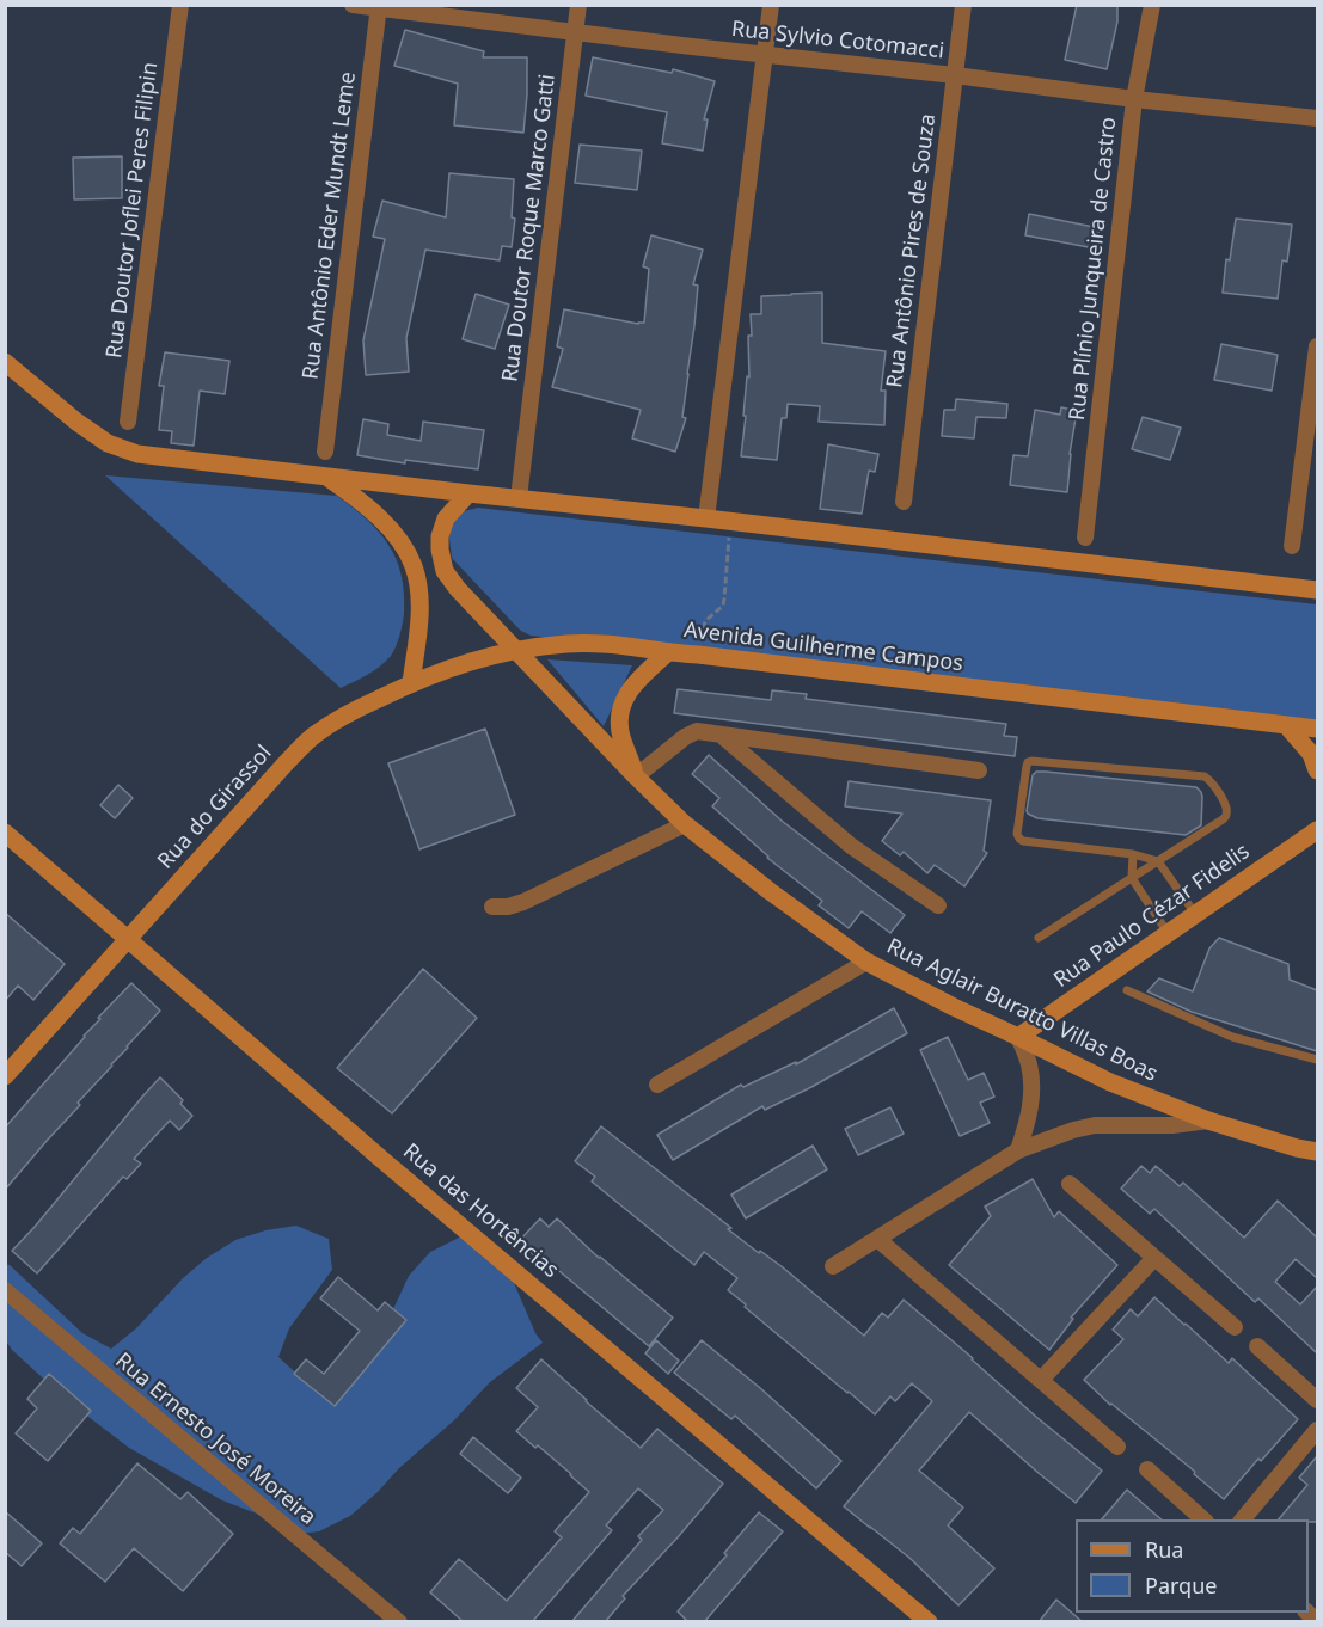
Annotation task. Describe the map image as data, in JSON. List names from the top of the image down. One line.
{"streets":{"main road":["Avenida Guilherme Campos","Rua do Girassol","Rua Paulo Cézar Fidelis","Rua Aglair Buratto Villas Boas","Rua das Hortências"],"street":["Rua Sylvio Cotomacci","Rua Doutor Joflei Peres Filipin","Rua Antônio Eder Mundt Leme","Rua Doutor Roque Marco Gatti","Rua Antônio Pires de Souza","Rua Plínio Junqueira de Castro","Rua Ernesto José Moreira"]},"crossings":[["Rua Sylvio Cotomacci","Rua Antônio Eder Mundt Leme"],["Rua Sylvio Cotomacci","Rua Doutor Roque Marco Gatti"],["Rua Sylvio Cotomacci","Rua Antônio Pires de Souza"],["Rua Sylvio Cotomacci","Rua Plínio Junqueira de Castro"],["Avenida Guilherme Campos","Rua do Girassol"],["Avenida Guilherme Campos","Rua Aglair Buratto Villas Boas"],["Rua do Girassol","Rua Aglair Buratto Villas Boas"],["Rua do Girassol","Rua das Hortências"],["Rua Paulo Cézar Fidelis","Rua Aglair Buratto Villas Boas"]],"legend":["Rua","Parque"]}
